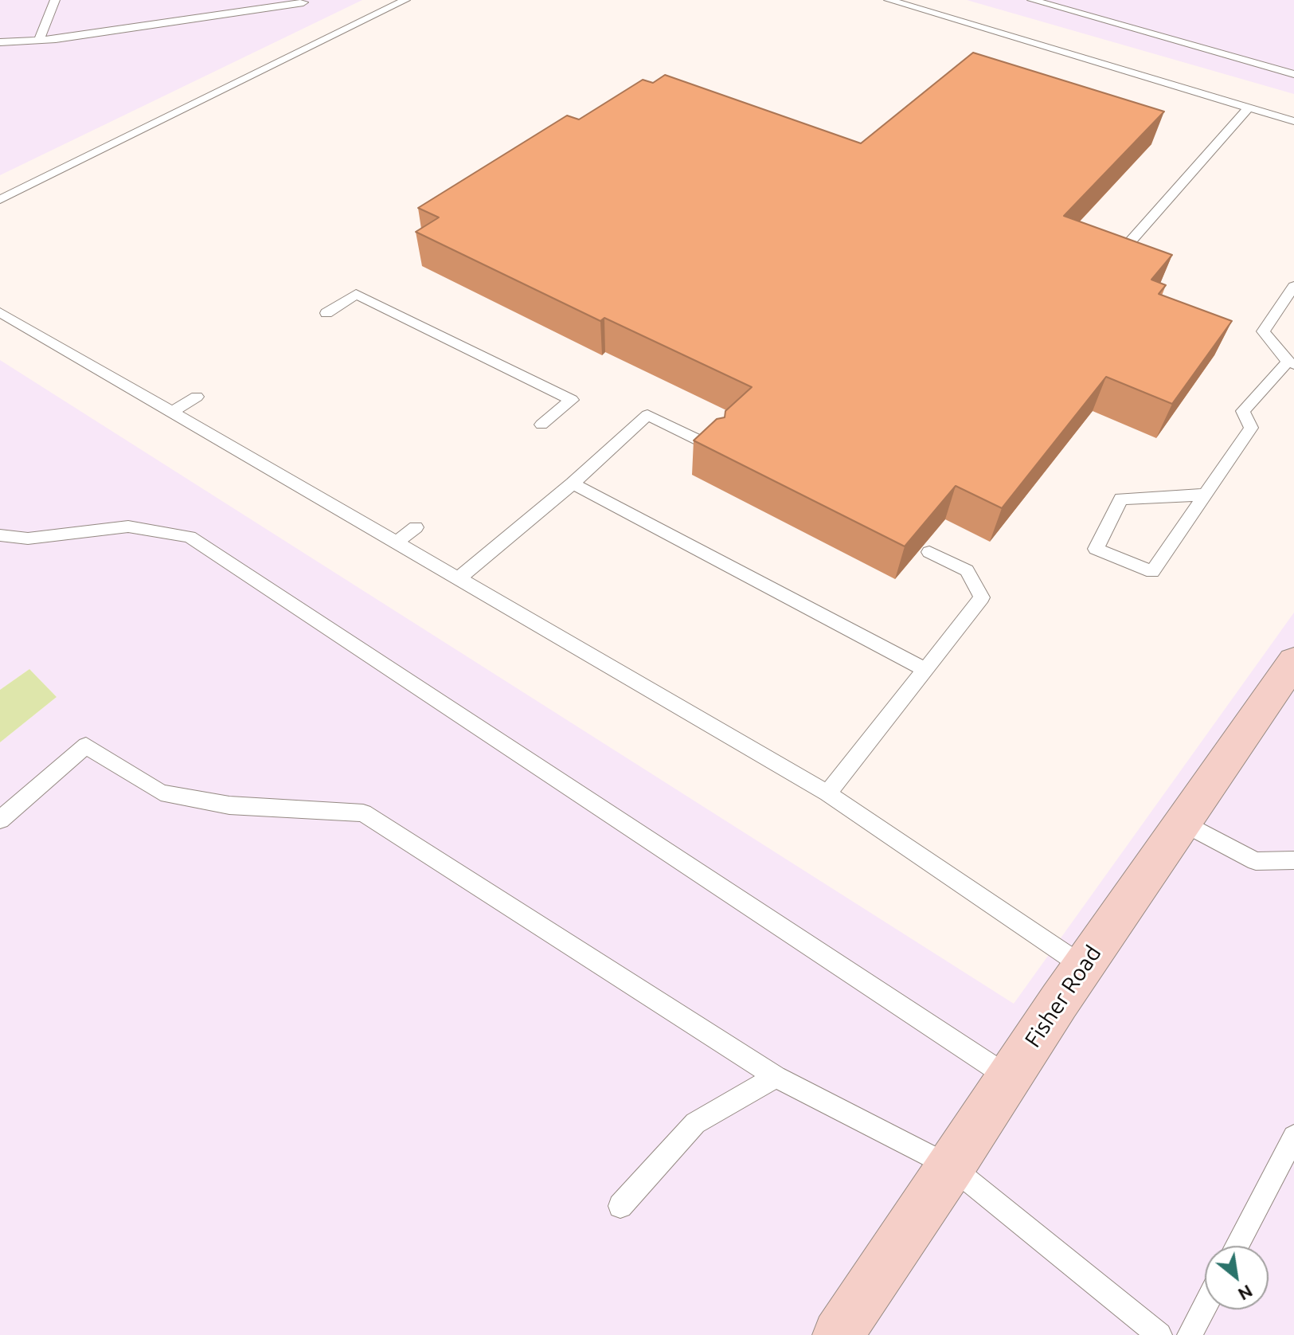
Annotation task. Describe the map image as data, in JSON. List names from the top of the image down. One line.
{"streets":{"main road":["Fisher Road"]},"north":"bottom right"}
